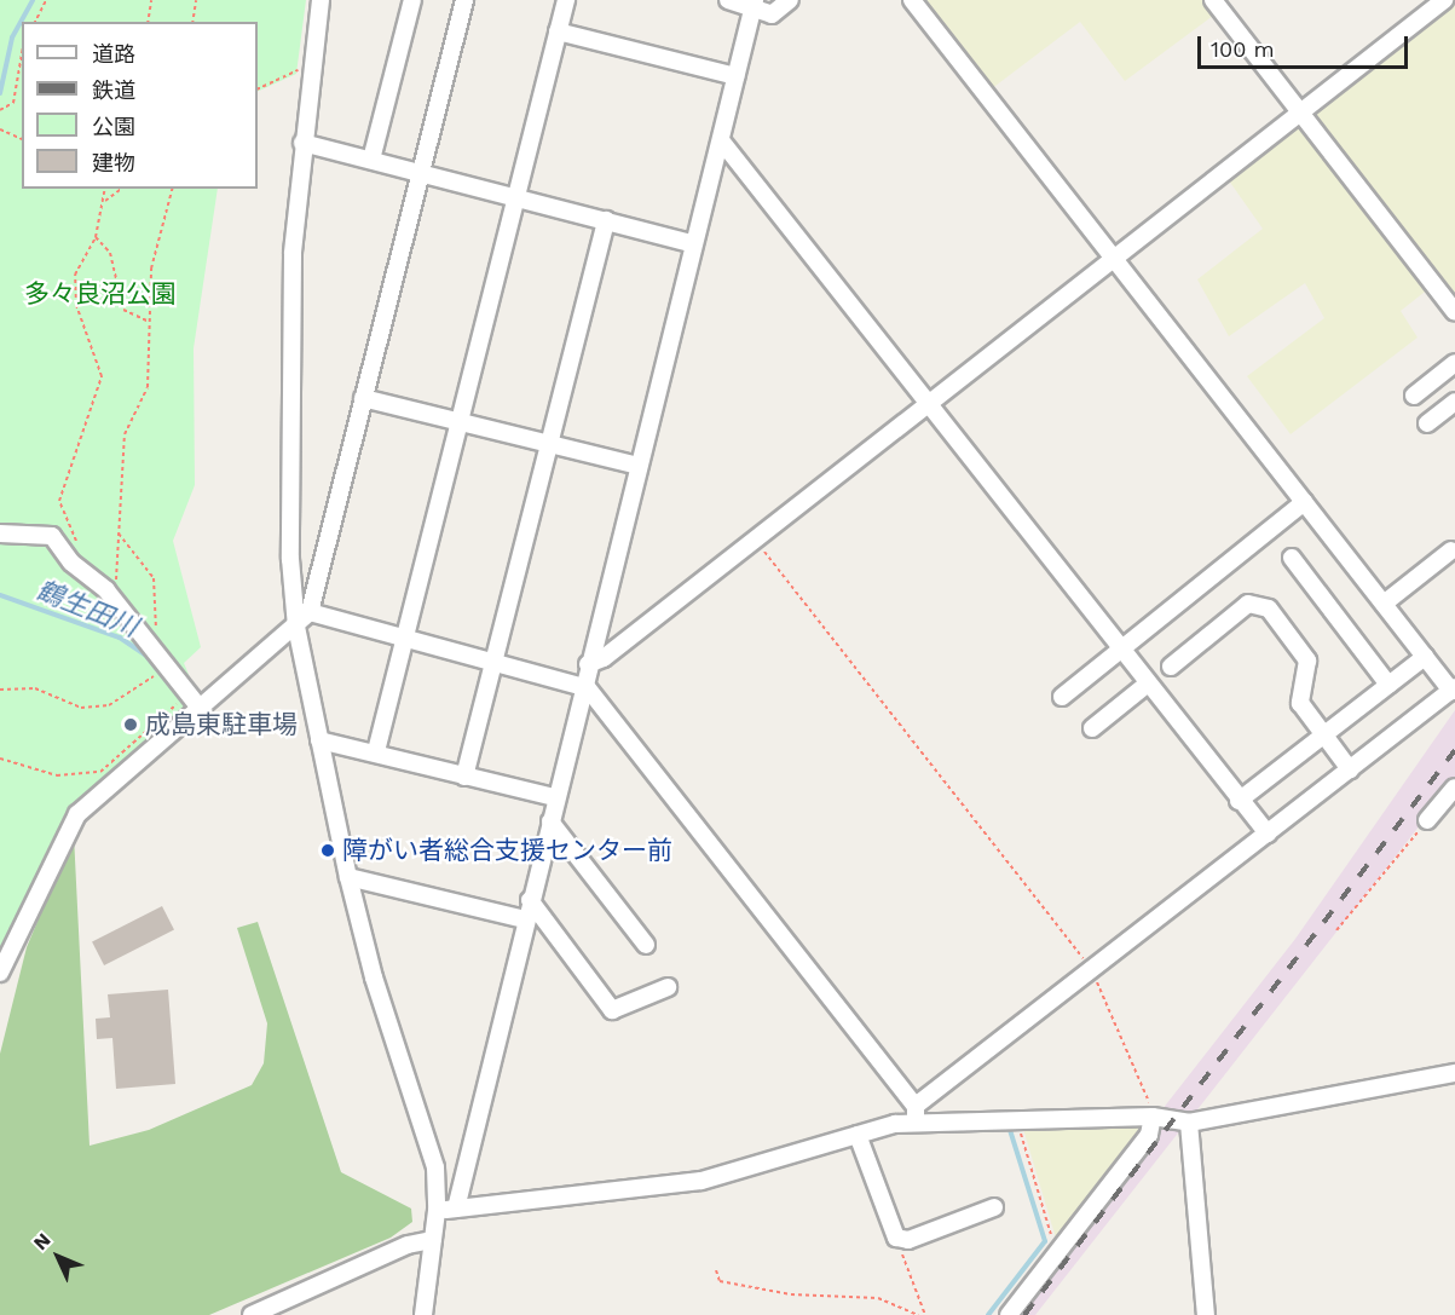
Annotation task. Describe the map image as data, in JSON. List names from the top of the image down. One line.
{"water":["鶴生田川"],"parks":["多々良沼公園"],"places":["成島東駐車場","障がい者総合支援センター前"],"legend":["道路","鉄道","公園","建物"],"scale_bar":"100 m","north":"top left"}
